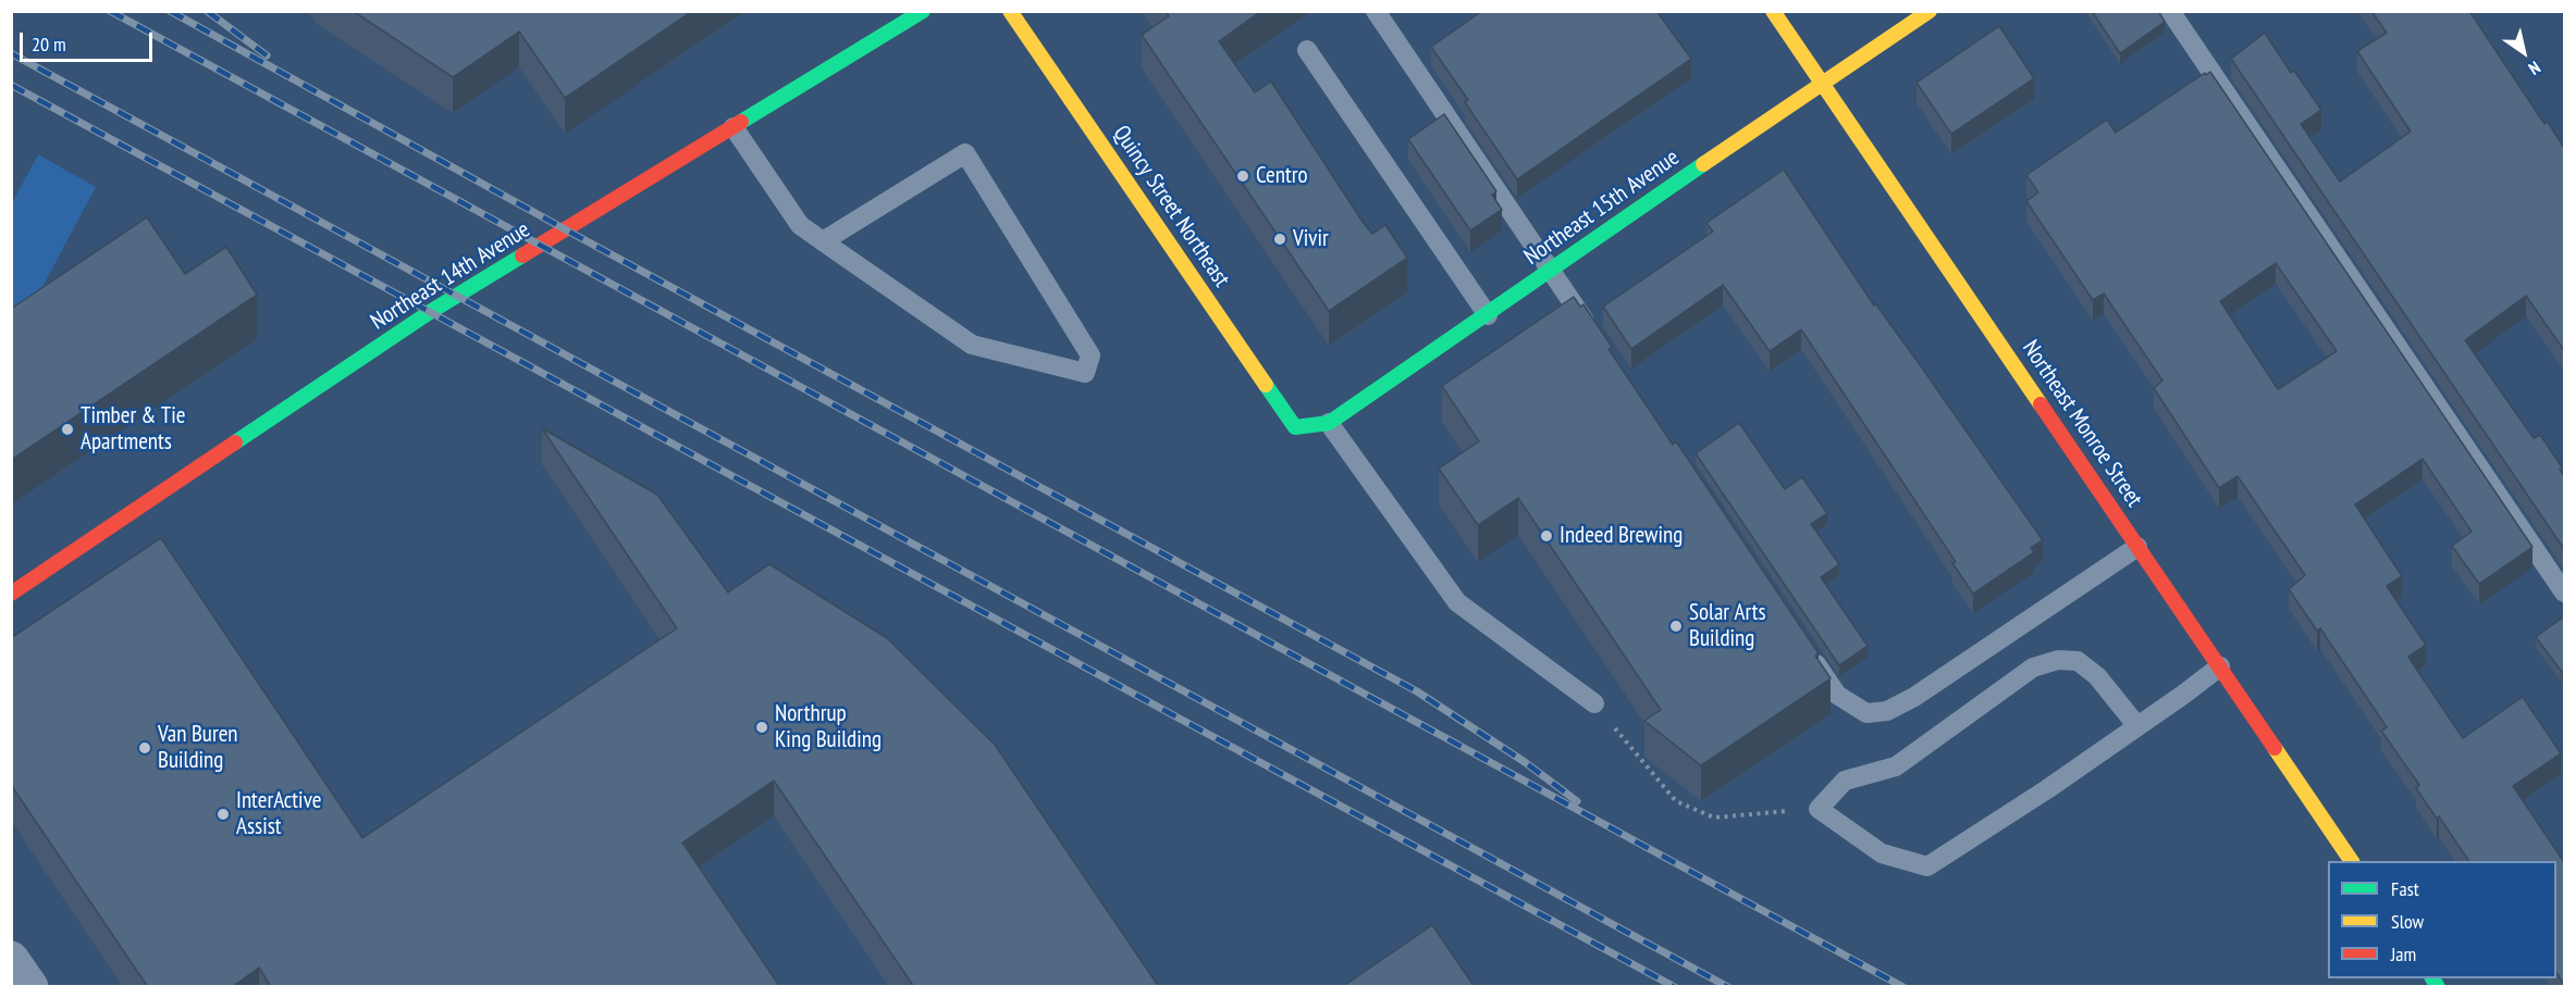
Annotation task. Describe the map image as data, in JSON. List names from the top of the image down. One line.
{"streets":{"street":["Quincy Street Northeast","Northeast 15th Avenue","Northeast 14th Avenue","Northeast Monroe Street"]},"crossings":[["Quincy Street Northeast","Northeast 15th Avenue"],["Northeast 15th Avenue","Northeast Monroe Street"]],"places":["Centro","Vivir","Timber & Tie Apartments","Indeed Brewing","Solar Arts Building","Northrup King Building","Van Buren Building","InterActive Assist"],"legend":["Fast","Slow","Jam"],"scale_bar":"20 m","north":"bottom right"}
